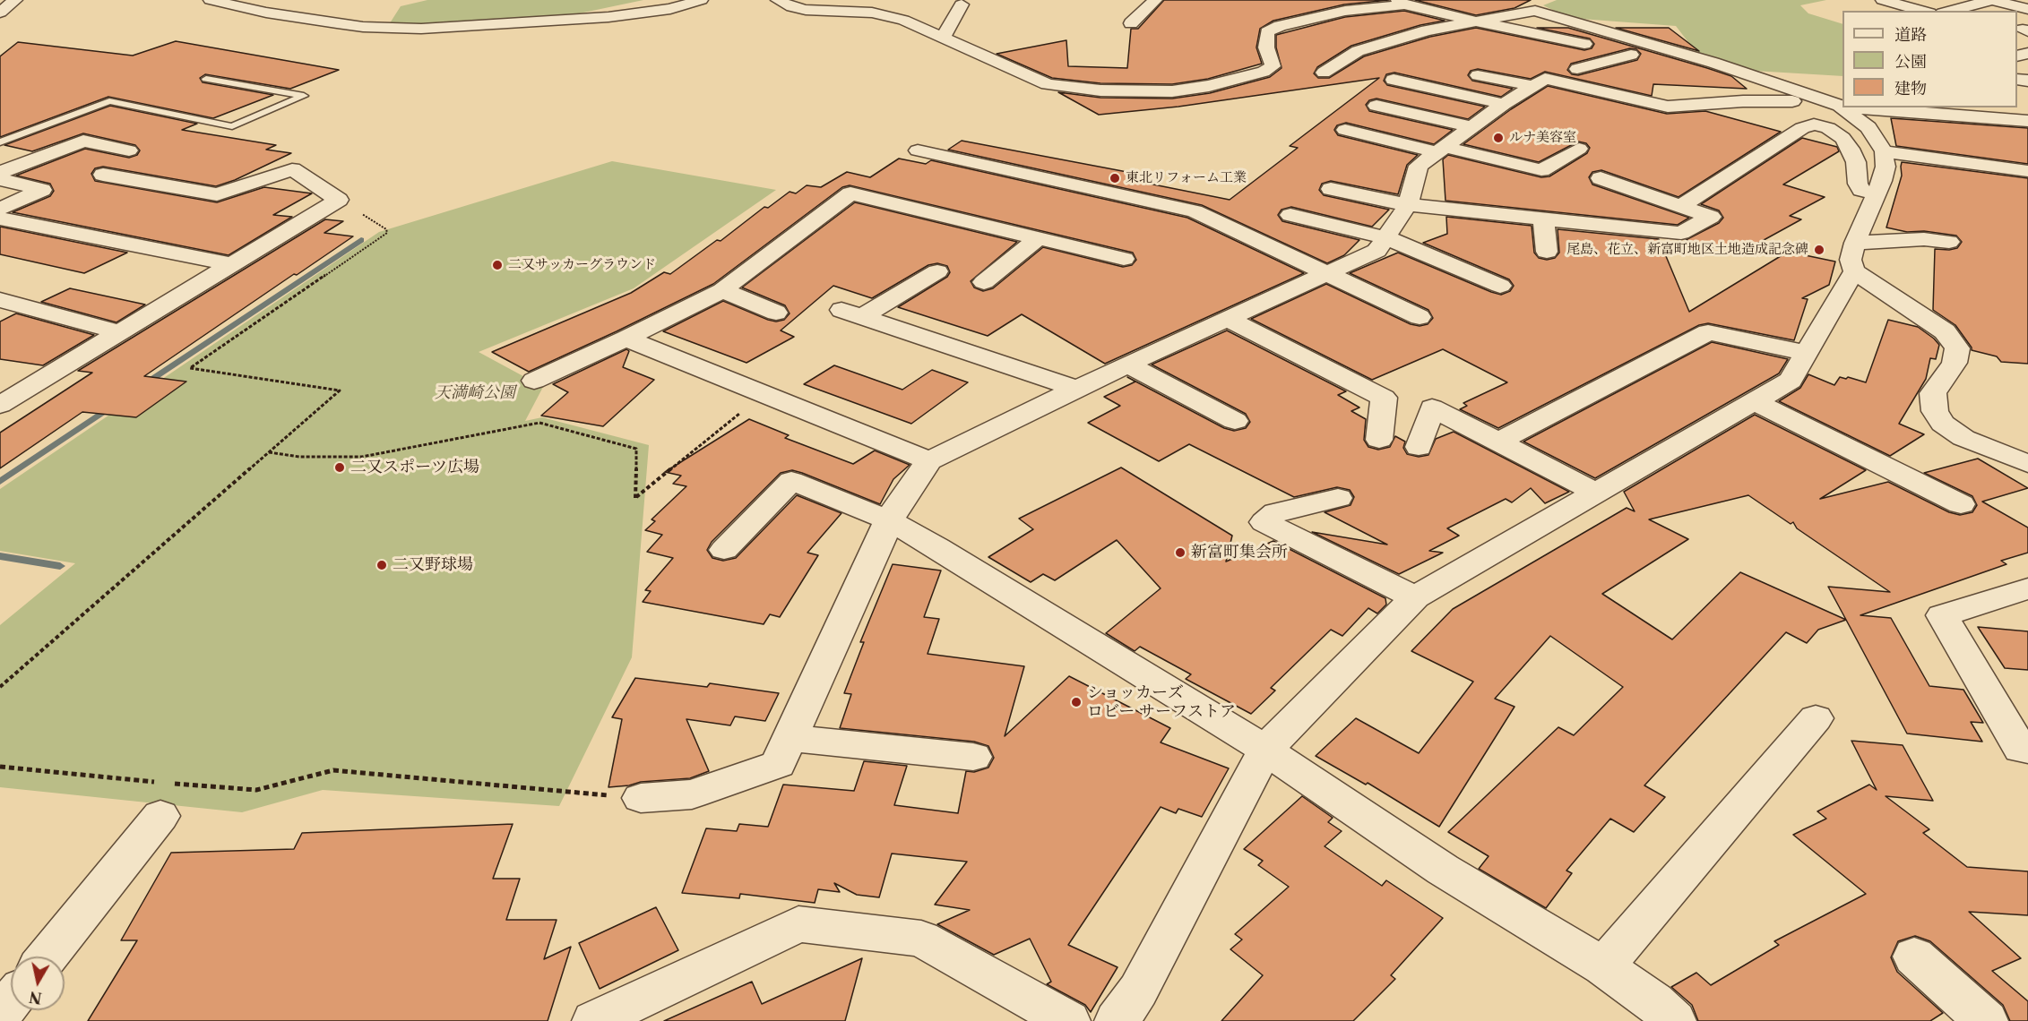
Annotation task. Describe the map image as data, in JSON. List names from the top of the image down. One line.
{"parks":["天満崎公園"],"places":["ルナ美容室","東北リフォーム工業","尾島、花立、新富町地区土地造成記念碑","二又サッカーグラウンド","二又スポーツ広場","新富町集会所","二又野球場","ショッカーズ ロビー サーフストア"],"legend":["道路","公園","建物"],"north":"bottom"}
